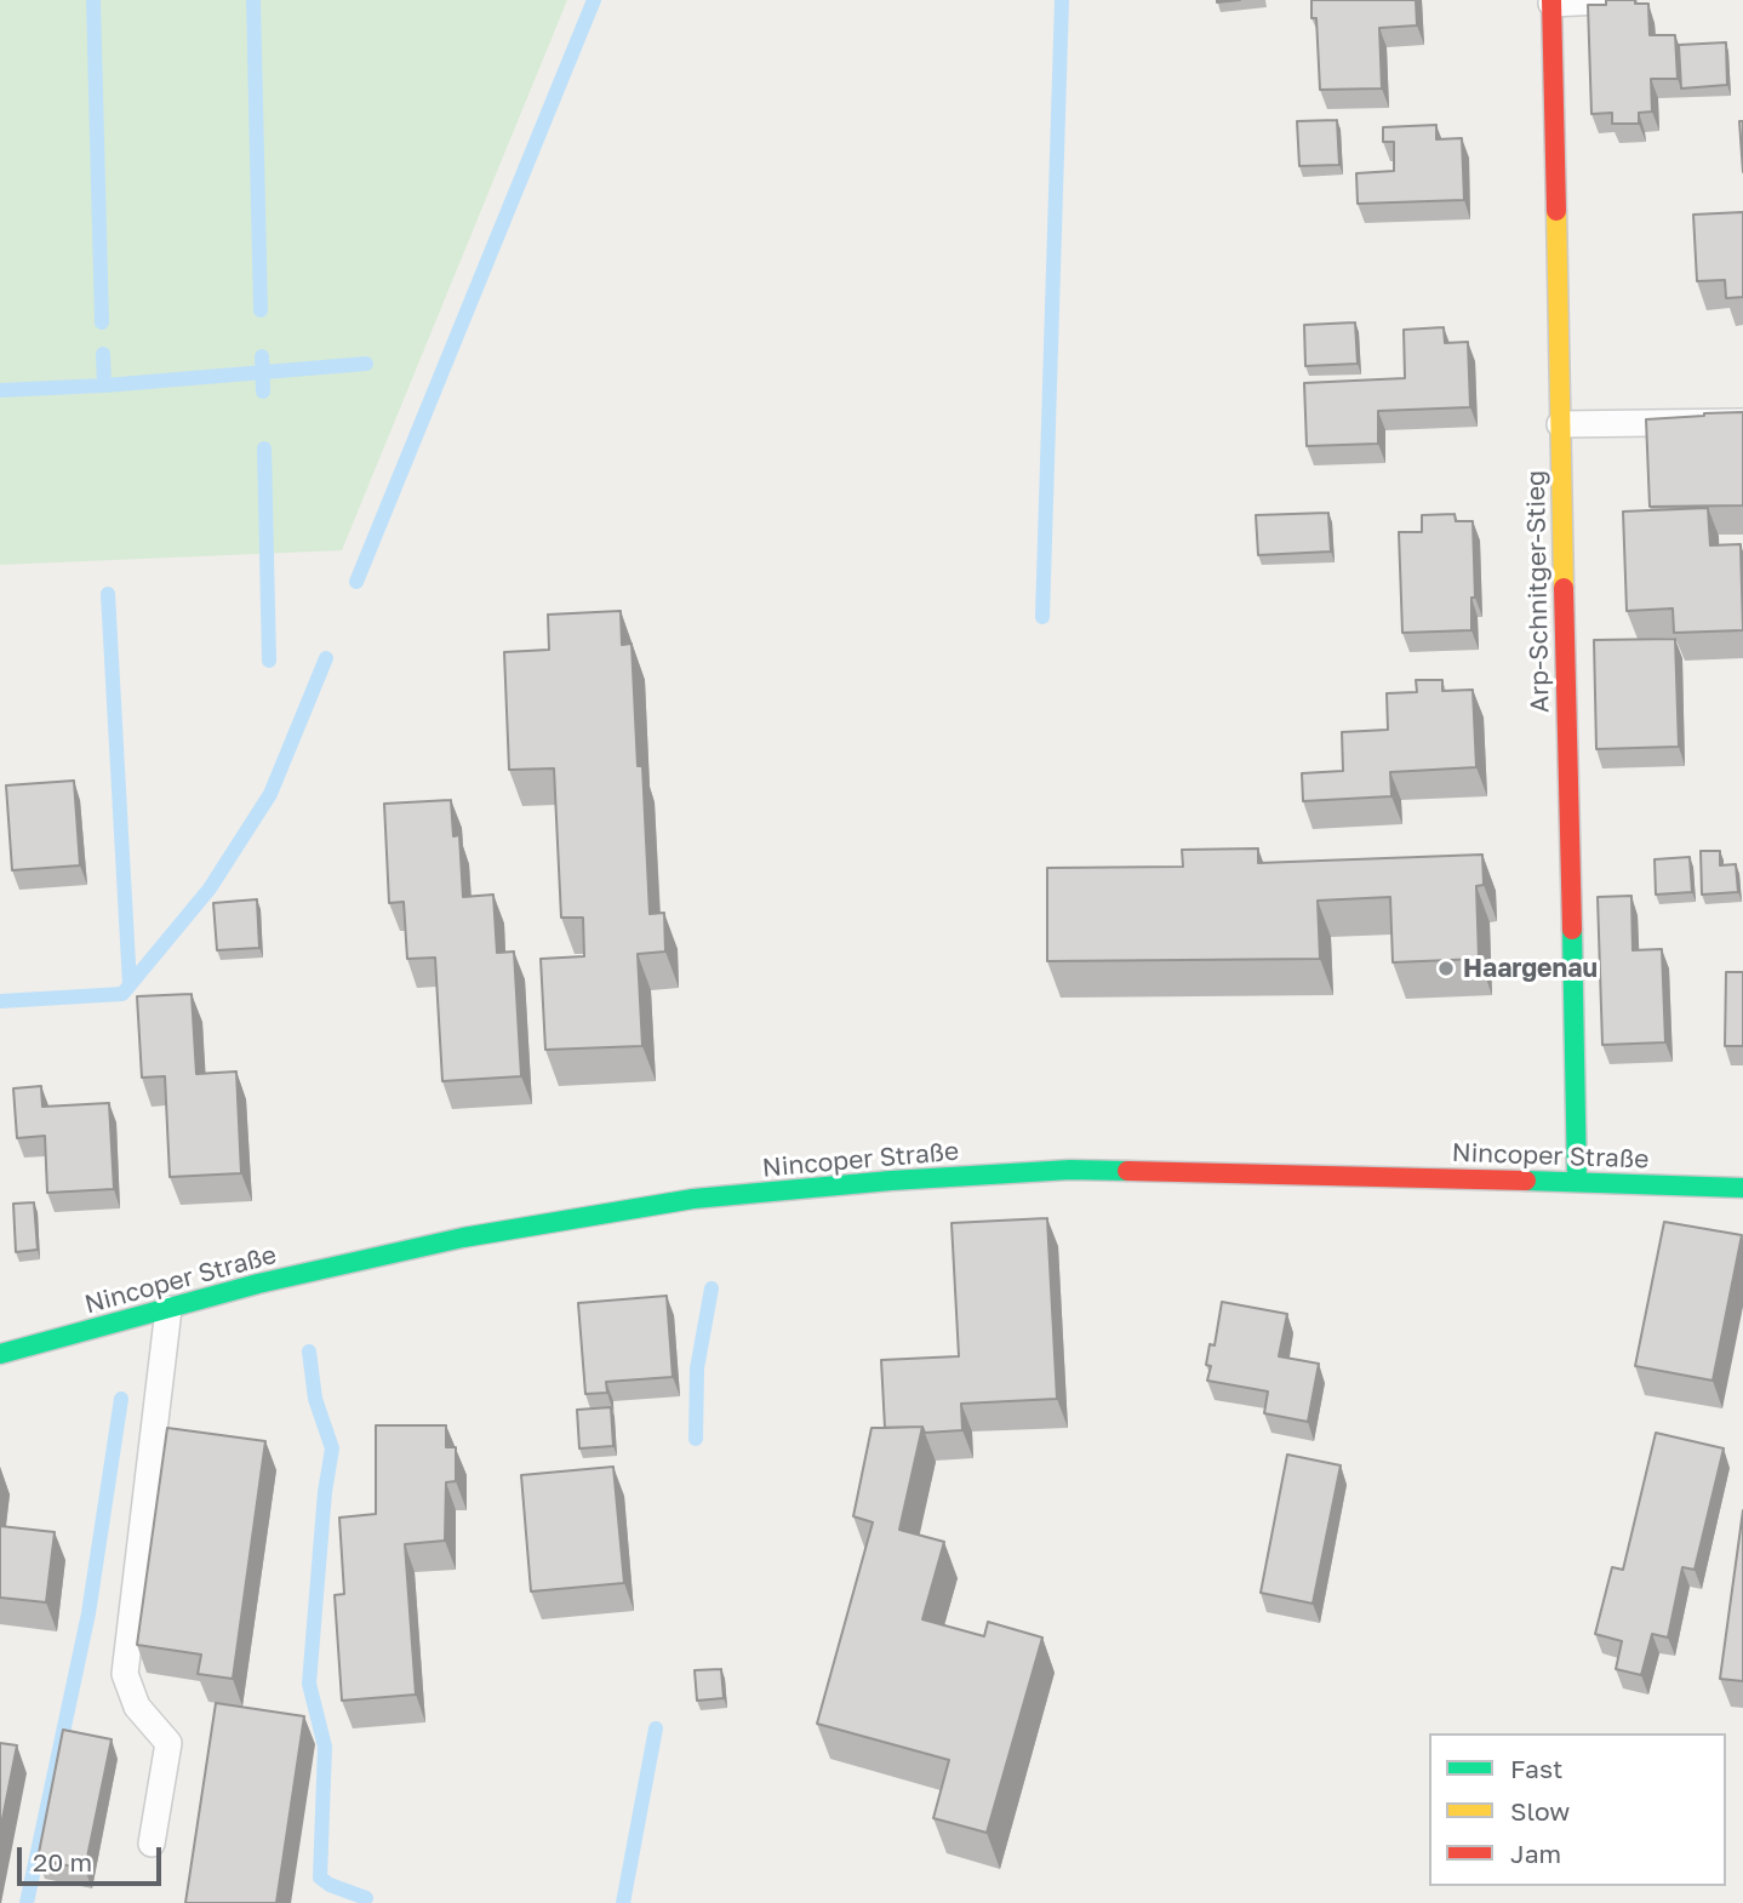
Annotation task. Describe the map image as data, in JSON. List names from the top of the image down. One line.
{"streets":{"main road":["Arp-Schnitger-Stieg","Nincoper Straße"]},"crossings":[["Arp-Schnitger-Stieg","Nincoper Straße"]],"places":["Haargenau"],"legend":["Fast","Slow","Jam"],"scale_bar":"20 m"}
